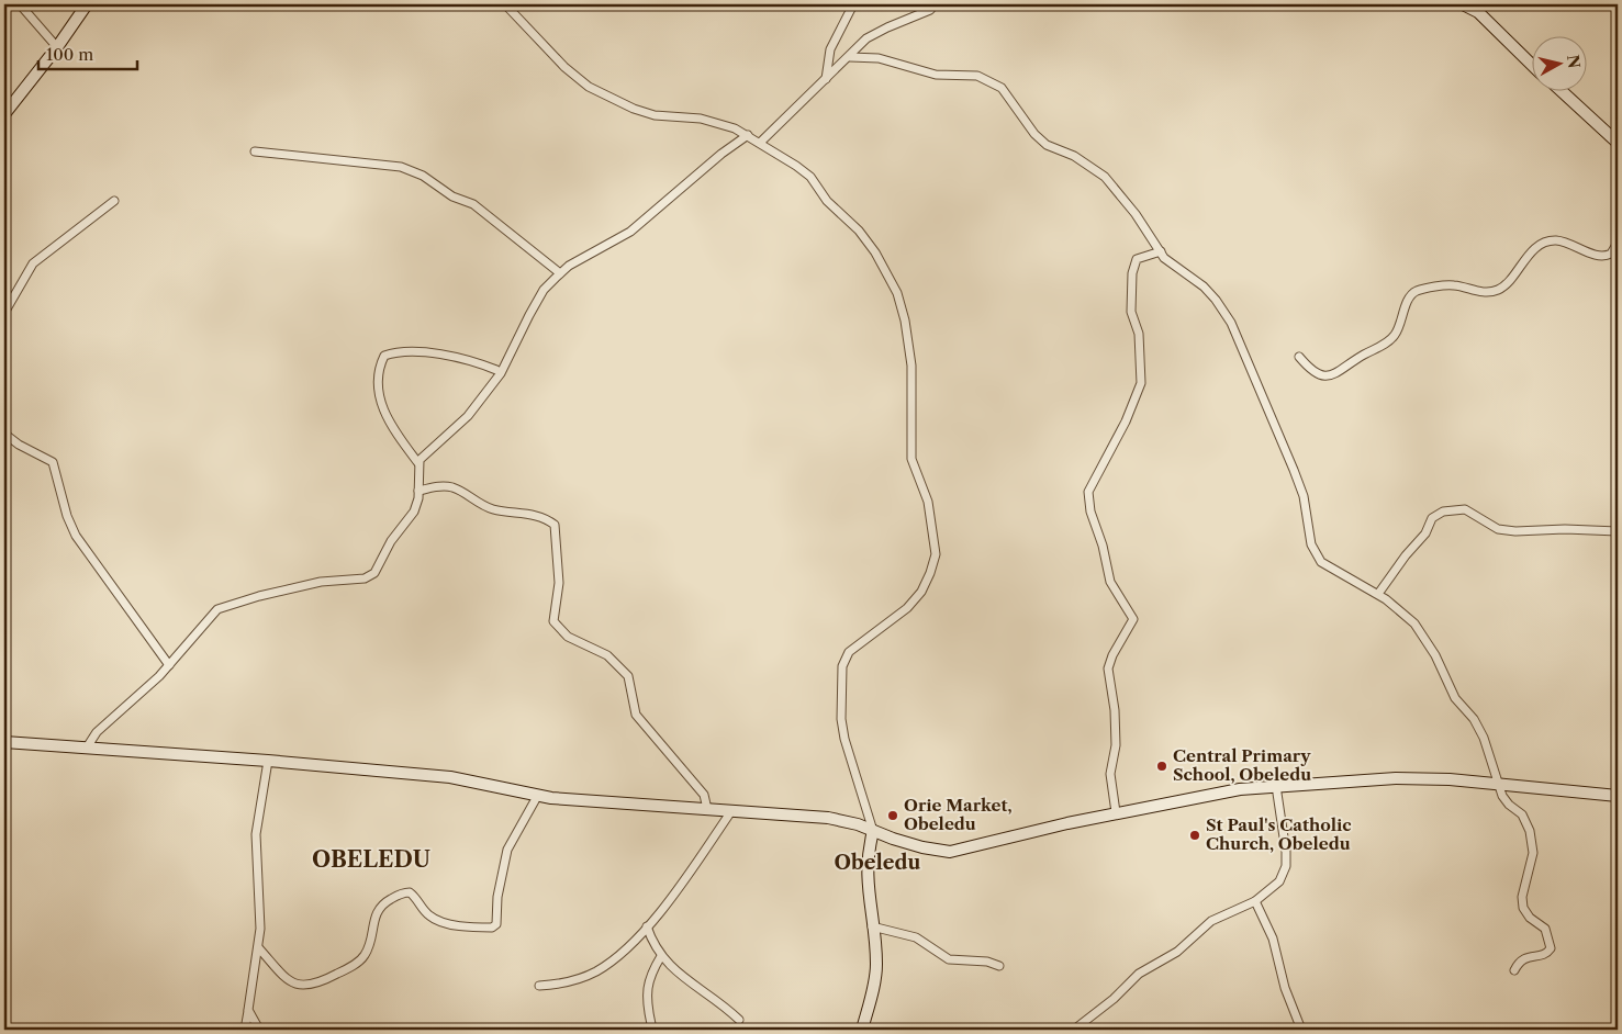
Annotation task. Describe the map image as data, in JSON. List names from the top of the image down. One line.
{"districts":["OBELEDU","Obeledu"],"places":["Central Primary School, Obeledu","Orie Market, Obeledu","St Paul's Catholic Church, Obeledu"],"scale_bar":"100 m","north":"right"}
